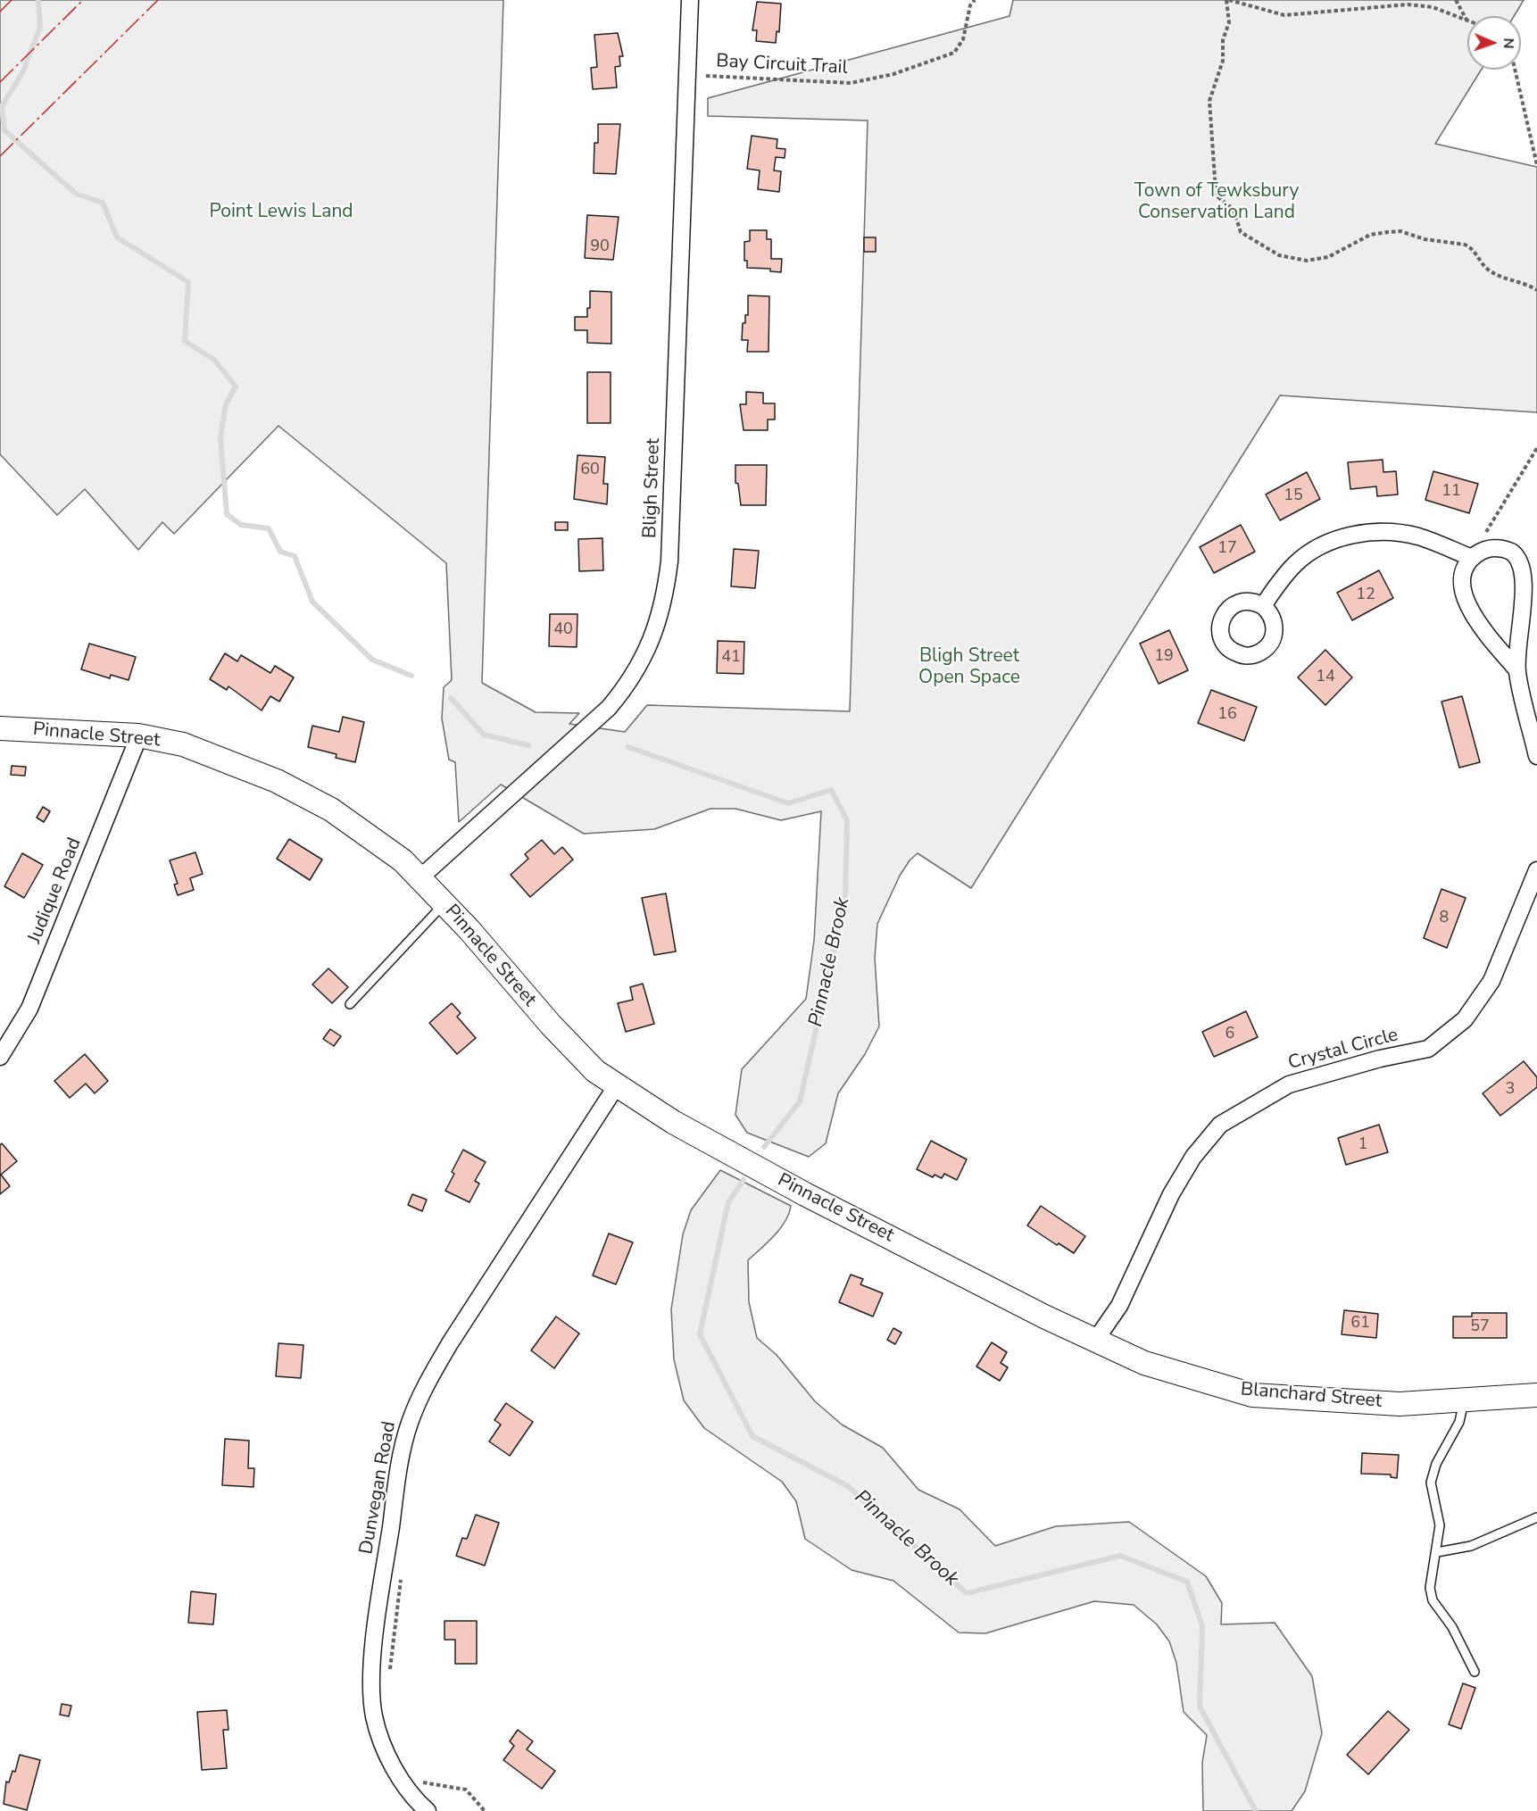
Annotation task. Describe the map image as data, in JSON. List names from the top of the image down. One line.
{"streets":{"street":["Bligh Street","Pinnacle Street","Judique Road","Crystal Circle","Blanchard Street","Dunvegan Road"],"path":["Bay Circuit Trail"]},"crossings":[["Bligh Street","Pinnacle Street"],["Pinnacle Street","Judique Road"],["Pinnacle Street","Blanchard Street"],["Pinnacle Street","Dunvegan Road"],["Crystal Circle","Blanchard Street"]],"water":["Pinnacle Brook"],"parks":["Town of Tewksbury Conservation Land","Point Lewis Land","Bligh Street Open Space"],"house_numbers":["90","60","11","15","17","12","40","19","41","14","16","8","6","3","1","61","57"],"north":"right"}
